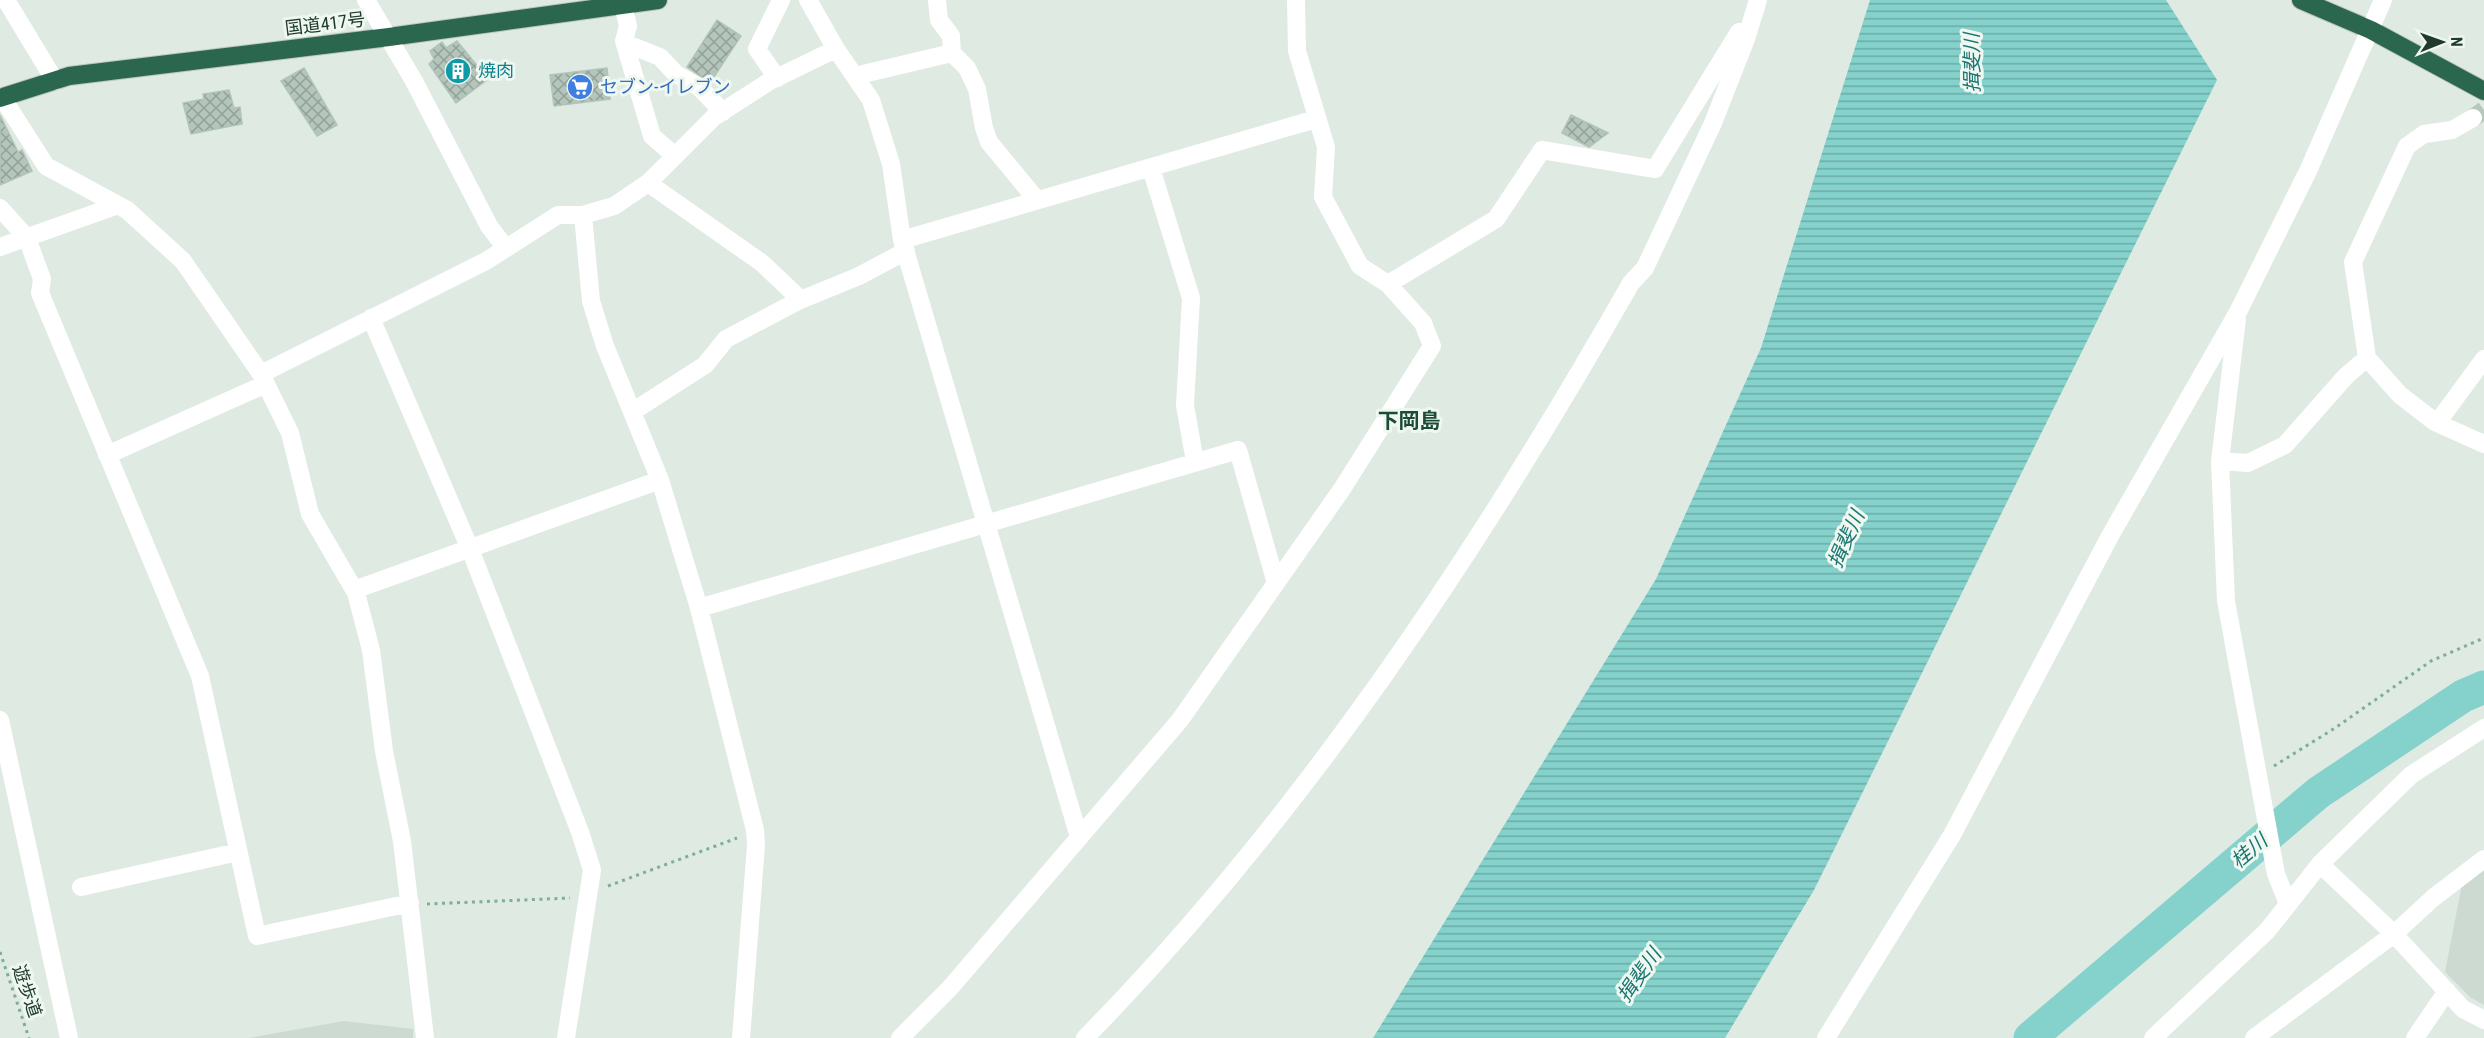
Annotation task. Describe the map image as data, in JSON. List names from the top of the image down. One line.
{"streets":{"highway":["国道417号"],"path":["遊歩道"]},"districts":["下岡島"],"water":["揖斐川","桂川"],"places":{"building":["焼肉"],"supermarket":["セブン-イレブン"]},"north":"right"}
